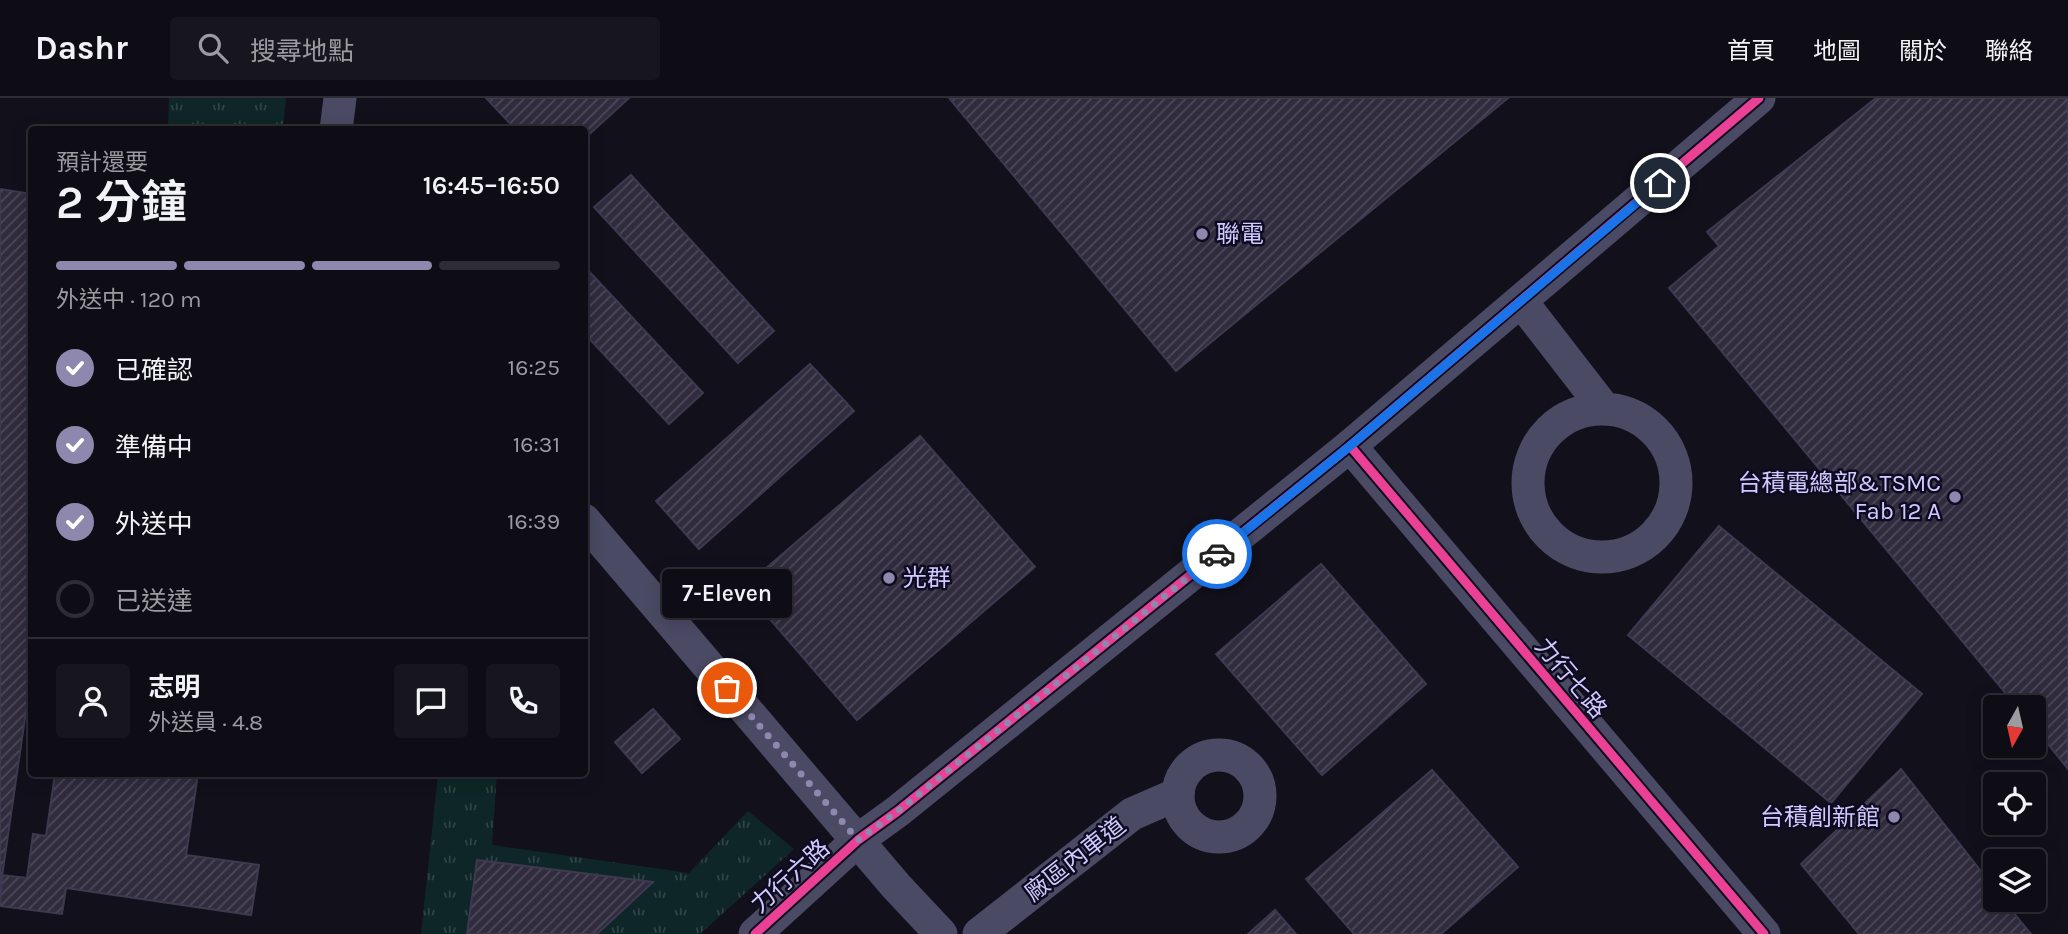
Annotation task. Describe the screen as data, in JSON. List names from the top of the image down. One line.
{"streets":{"street":["力行七路","廠區內車道","力行六路"]},"crossings":[["力行七路","力行六路"]],"places":["聯電","台積電總部&TSMC Fab 12 A","光群","7-Eleven","台積創新館"],"north":"bottom","page":{"header":"Dashr","search":"搜尋地點","nav":["首頁","地圖","關於","聯絡"],"heading":["2 分鐘","預計還要","16:45–16:50"],"panel":["志明","外送員 · 4.8"],"bar":"外送中 · 120 m","list":[["已確認","16:25"],["準備中","16:31"],["外送中","16:39"],"已送達"],"bubble":"7-Eleven"}}
